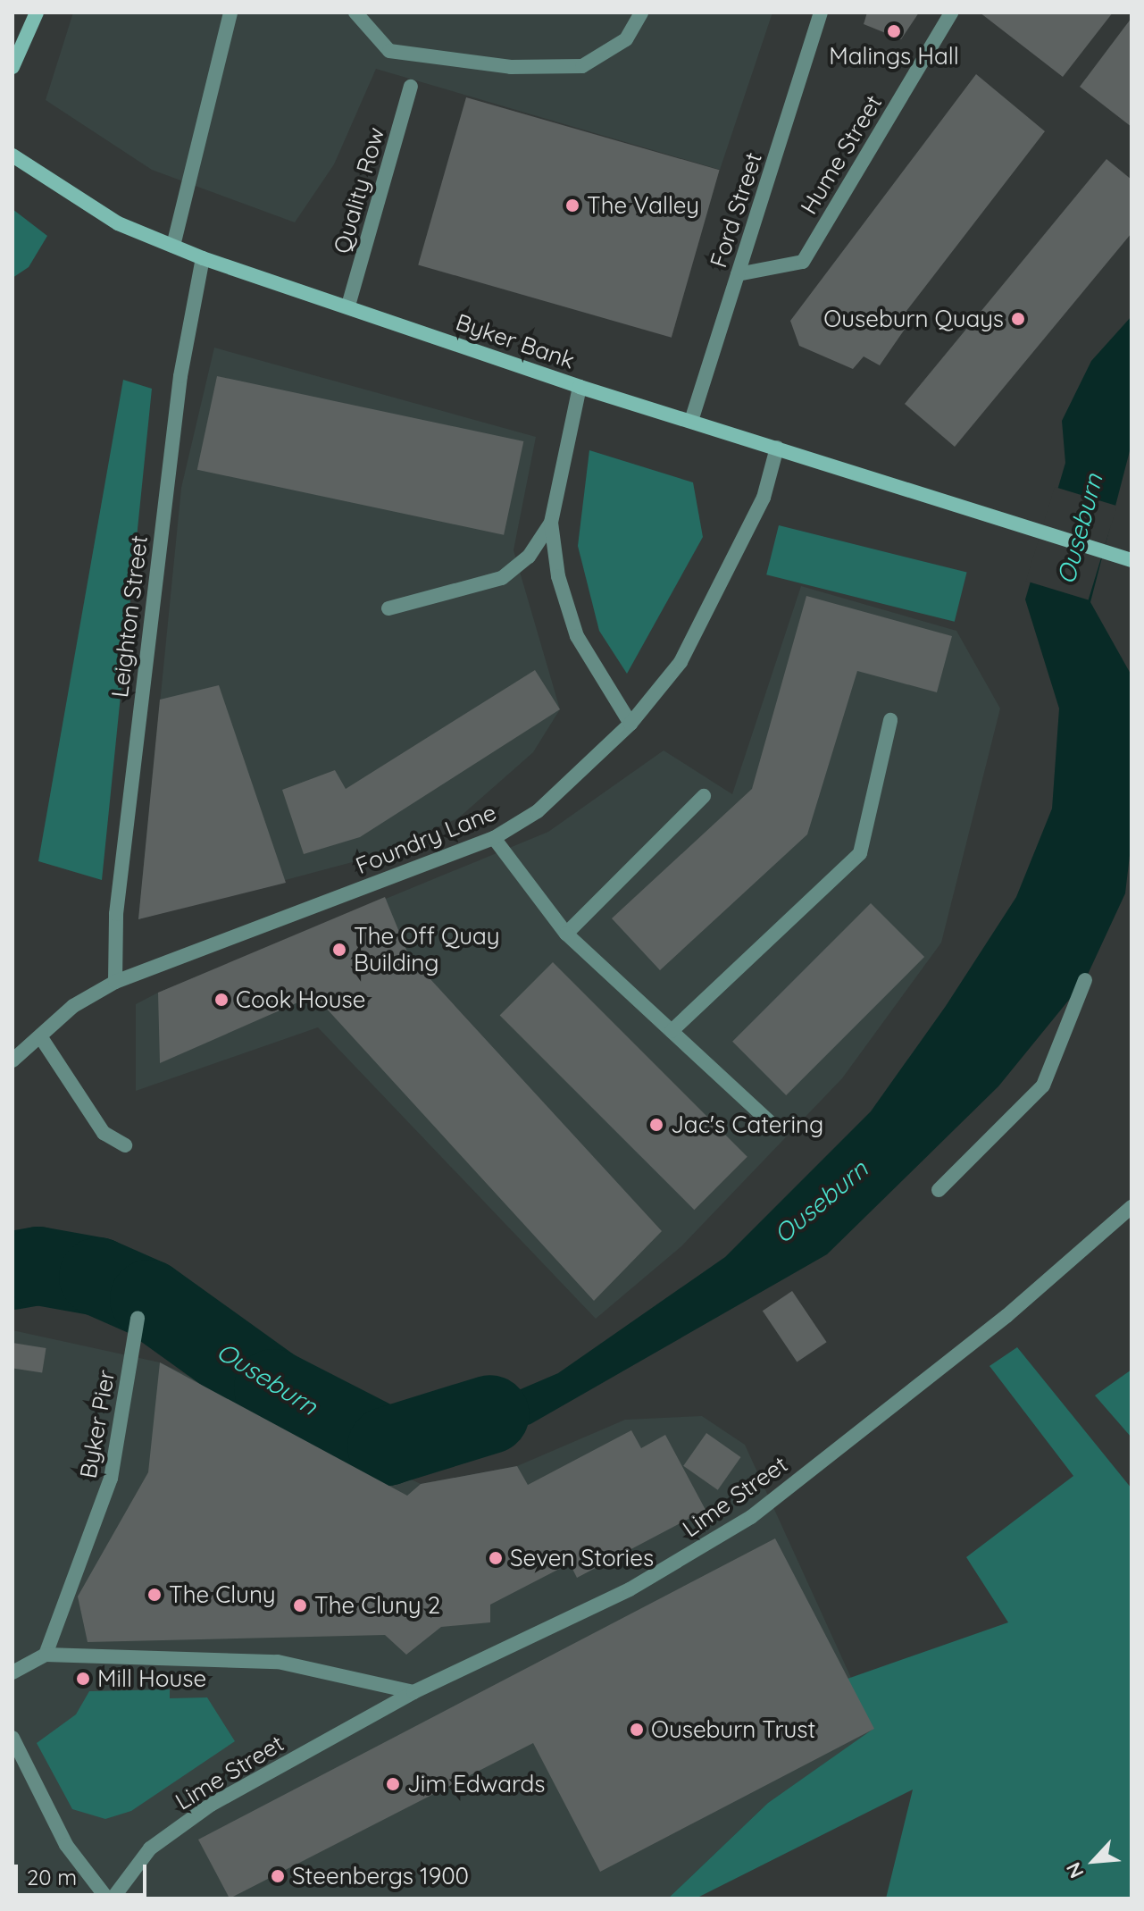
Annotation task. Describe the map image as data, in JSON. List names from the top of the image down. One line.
{"streets":{"main road":["Byker Bank"],"street":["Hume Street","Quality Row","Ford Street","Leighton Street","Foundry Lane","Byker Pier","Lime Street"]},"crossings":[["Hume Street","Ford Street"],["Quality Row","Byker Bank"],["Ford Street","Byker Bank"],["Byker Bank","Leighton Street"],["Byker Bank","Foundry Lane"],["Leighton Street","Foundry Lane"]],"water":["Ouseburn"],"places":["Malings Hall","The Valley","Ouseburn Quays","The Off Quay Building","Cook House","Jac's Catering","Seven Stories","The Cluny","The Cluny 2","Mill House","Ouseburn Trust","Jim Edwards","Steenbergs 1900"],"scale_bar":"20 m","north":"bottom left"}
